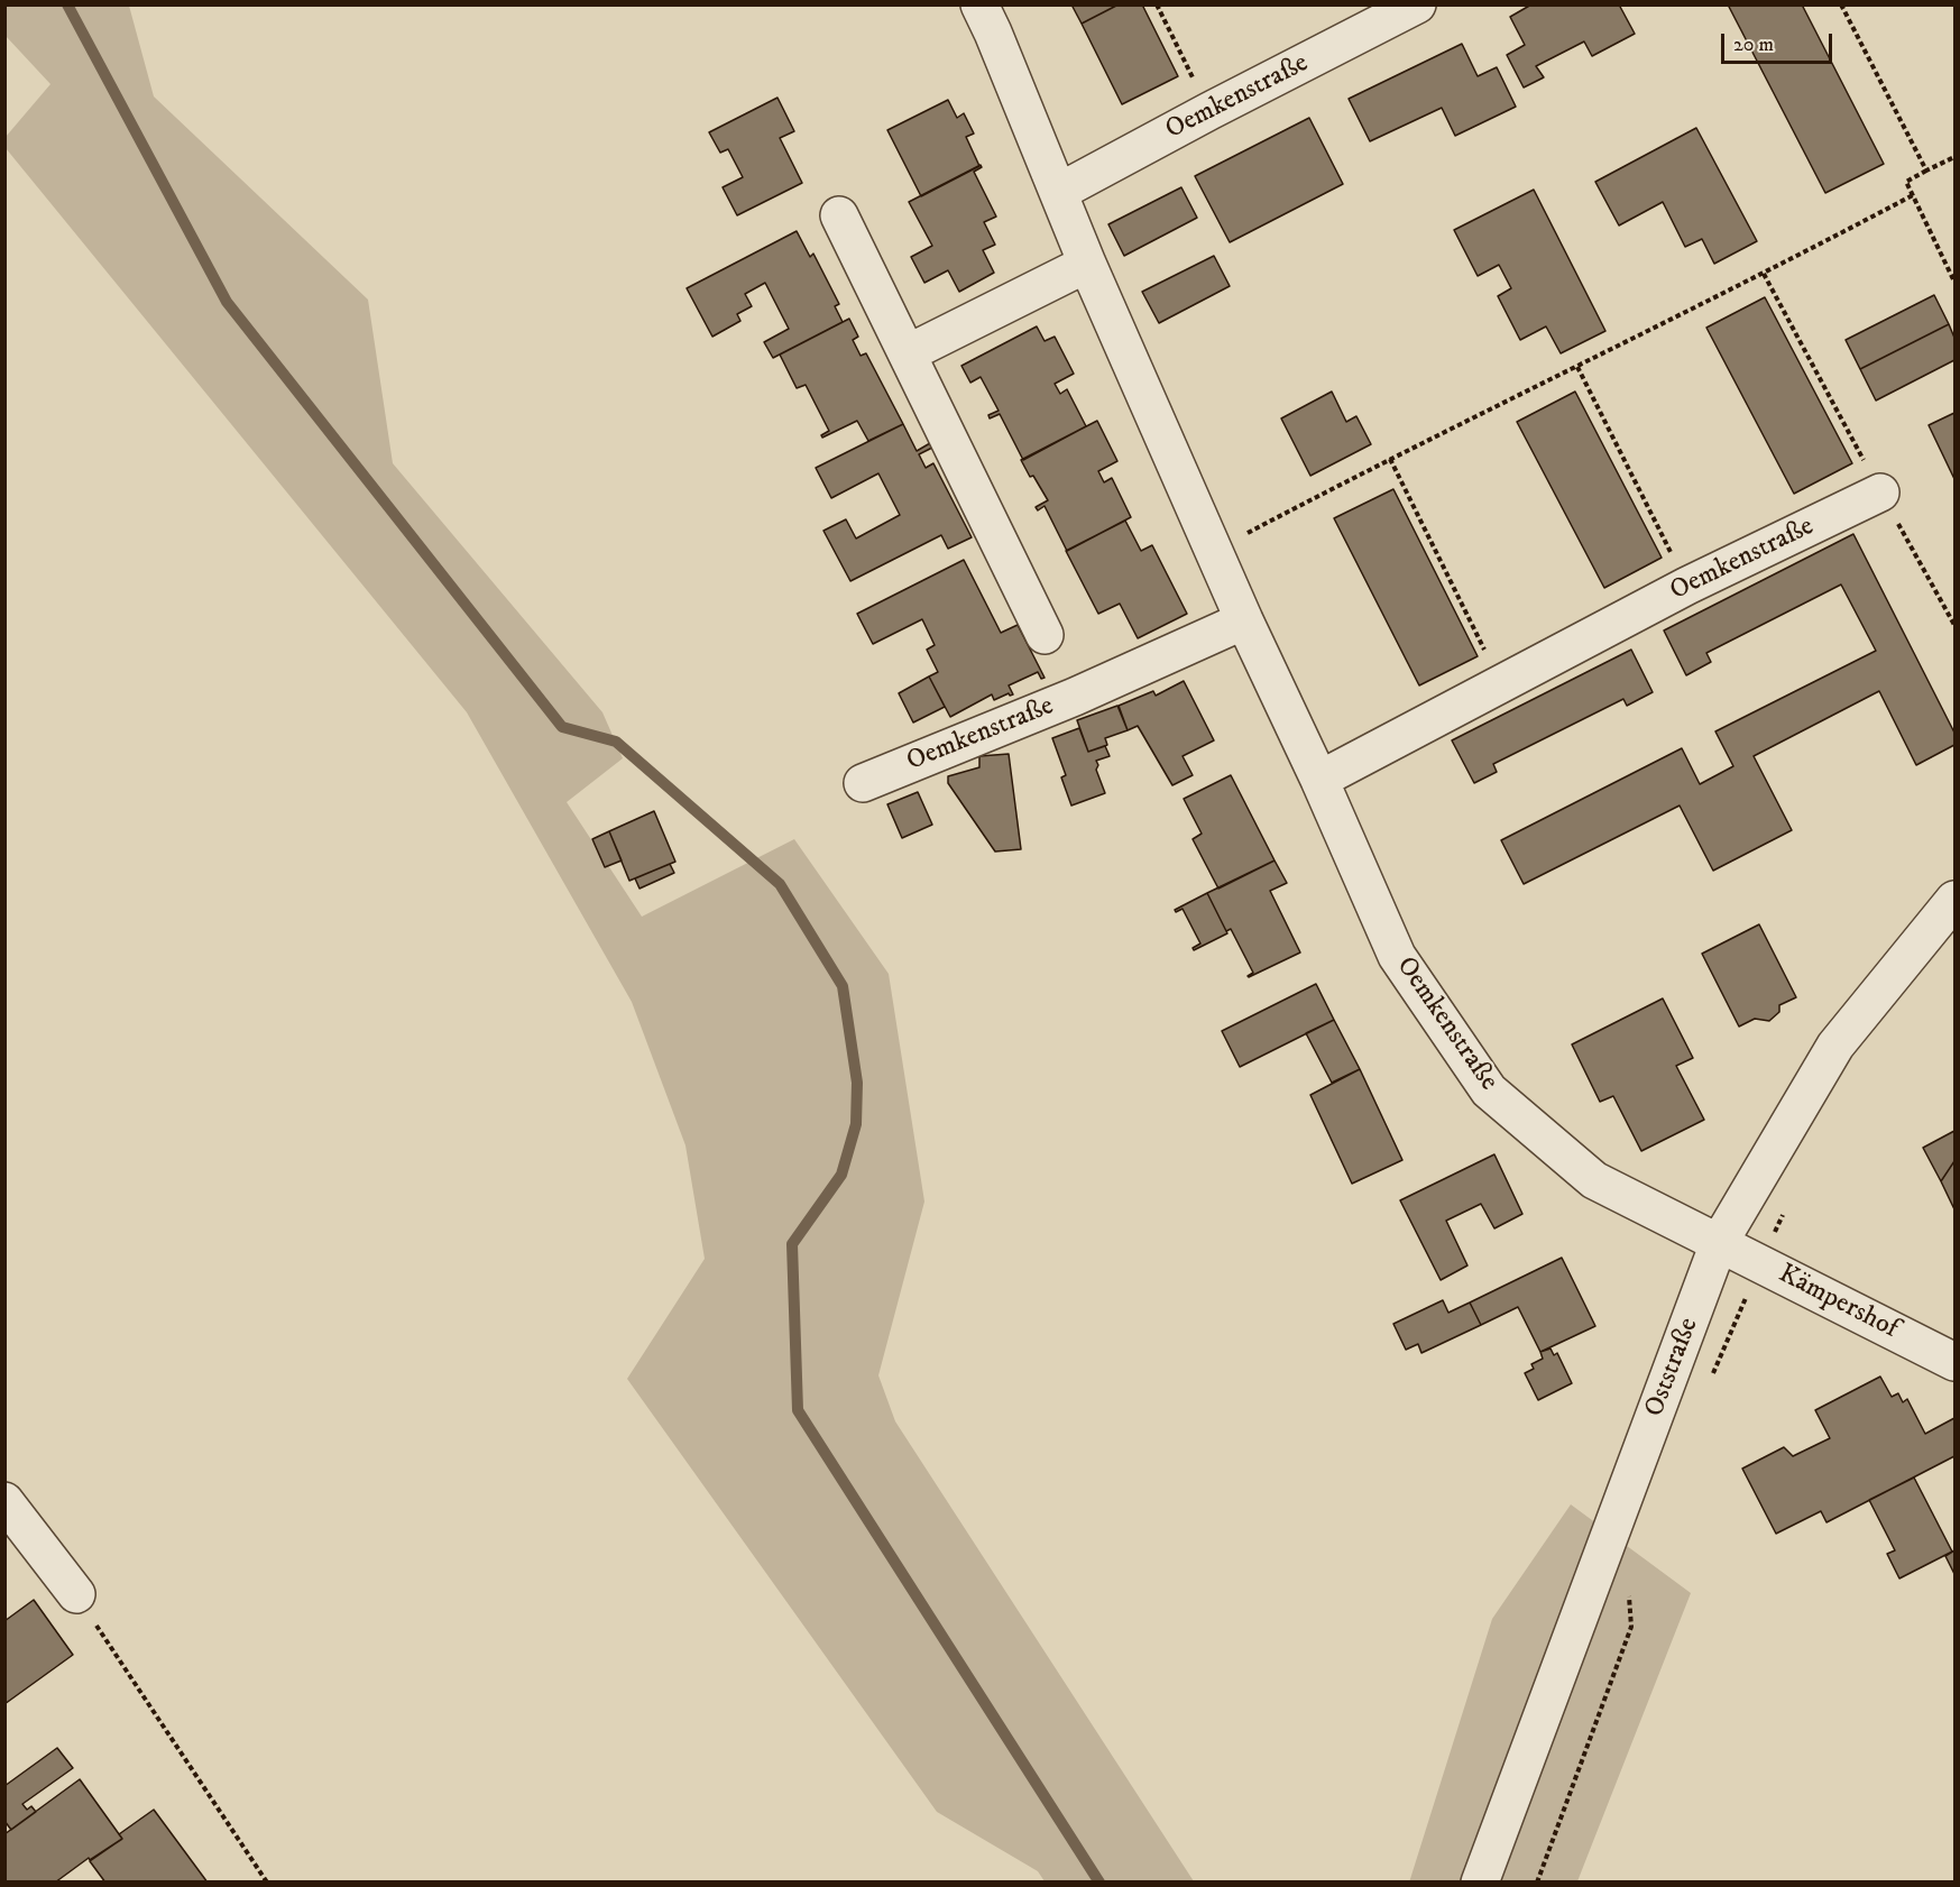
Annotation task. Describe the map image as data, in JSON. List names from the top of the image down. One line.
{"streets":{"street":["Oemkenstraße","Kämpershof","Oststraße"]},"crossings":[["Oemkenstraße","Kämpershof"],["Oemkenstraße","Oststraße"],["Kämpershof","Oststraße"]],"scale_bar":"20 m"}
